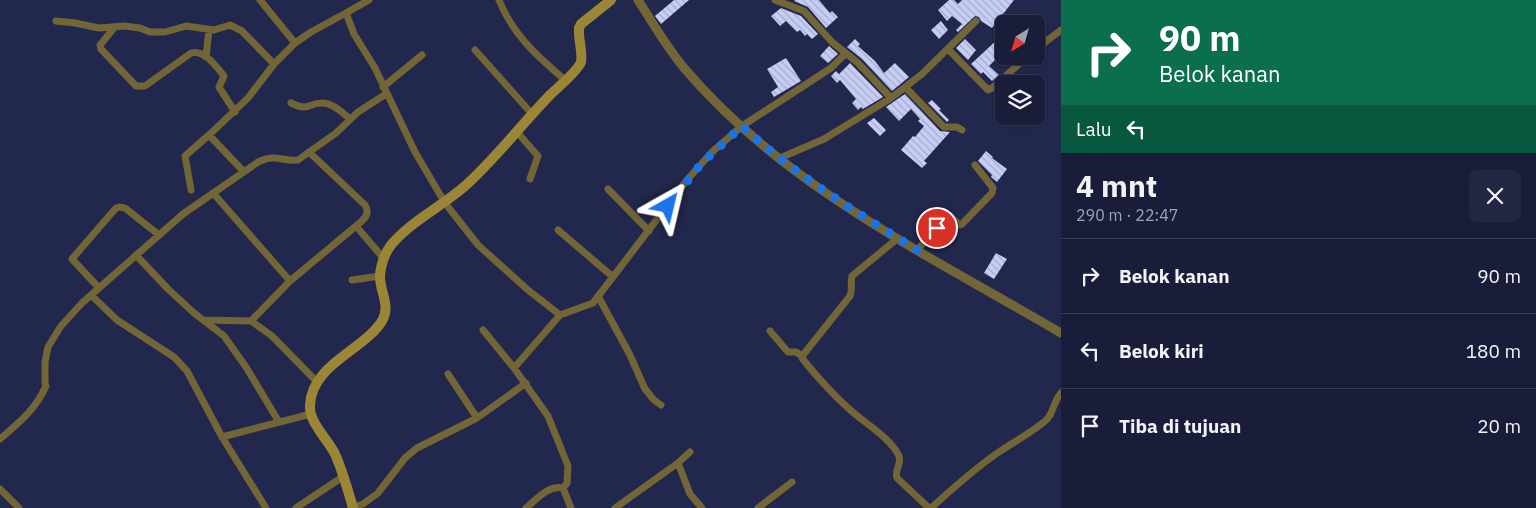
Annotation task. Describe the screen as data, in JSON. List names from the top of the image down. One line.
{"north":"bottom left","page":{"turn":["90 m","Belok kanan"],"then":"Lalu","heading":["4 mnt","290 m · 22:47"],"list":[{"name":"Belok kanan","value":"90 m"},{"name":"Belok kiri","value":"180 m"},{"name":"Tiba di tujuan","value":"20 m"}]}}
